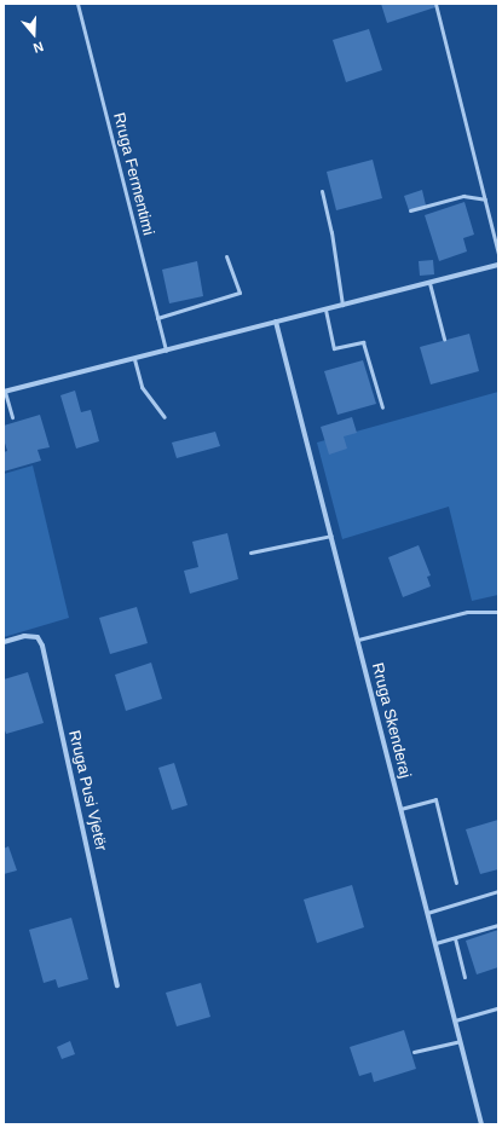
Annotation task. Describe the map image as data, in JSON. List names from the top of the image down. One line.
{"streets":{"street":["Rruga Skenderaj","Rruga Pusi Vjetër"],"lane":["Rruga Fermentimi"]},"north":"bottom"}
